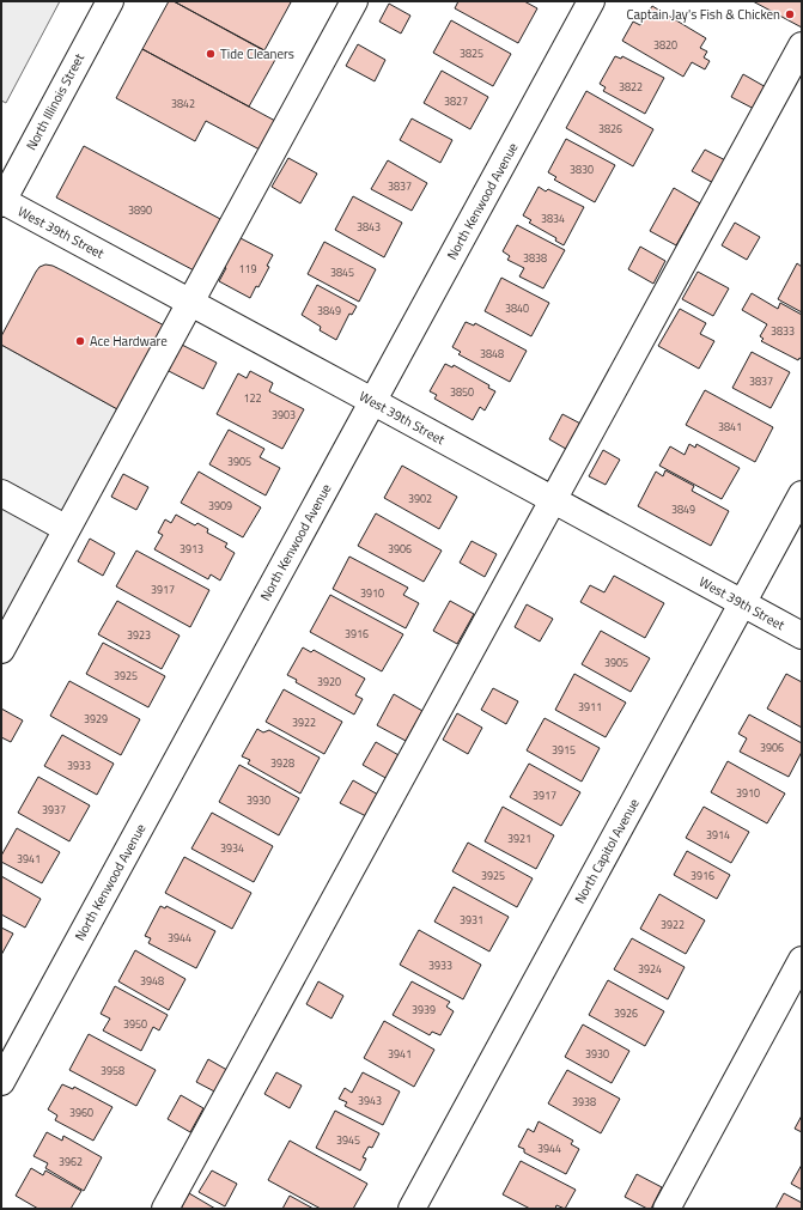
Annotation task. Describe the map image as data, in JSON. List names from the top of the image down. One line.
{"streets":{"street":["North Illinois Street","North Kenwood Avenue","West 39th Street","North Capitol Avenue"]},"crossings":[["North Illinois Street","West 39th Street"],["North Kenwood Avenue","West 39th Street"],["West 39th Street","North Capitol Avenue"]],"places":["Captain Jay's Fish & Chicken","Tide Cleaners","Ace Hardware"],"house_numbers":["3820","3825","3822","3827","3842","3826","3830","3837","3890","3834","3843","3838","119","3845","3840","3849","3833","3848","3837","3850","122","3903","3841","3905","3902","3909","3849","3913","3906","3917","3910","3916","3923","3905","3925","3920","3911","3929","3922","3906","3915","3928","3933","3910","3917","3930","3937","3914","3921","3934","3941","3925","3916","3931","3922","3944","3933","3924","3948","3939","3926","3950","3941","3930","3958","3943","3938","3960","3945","3944","3962"]}
